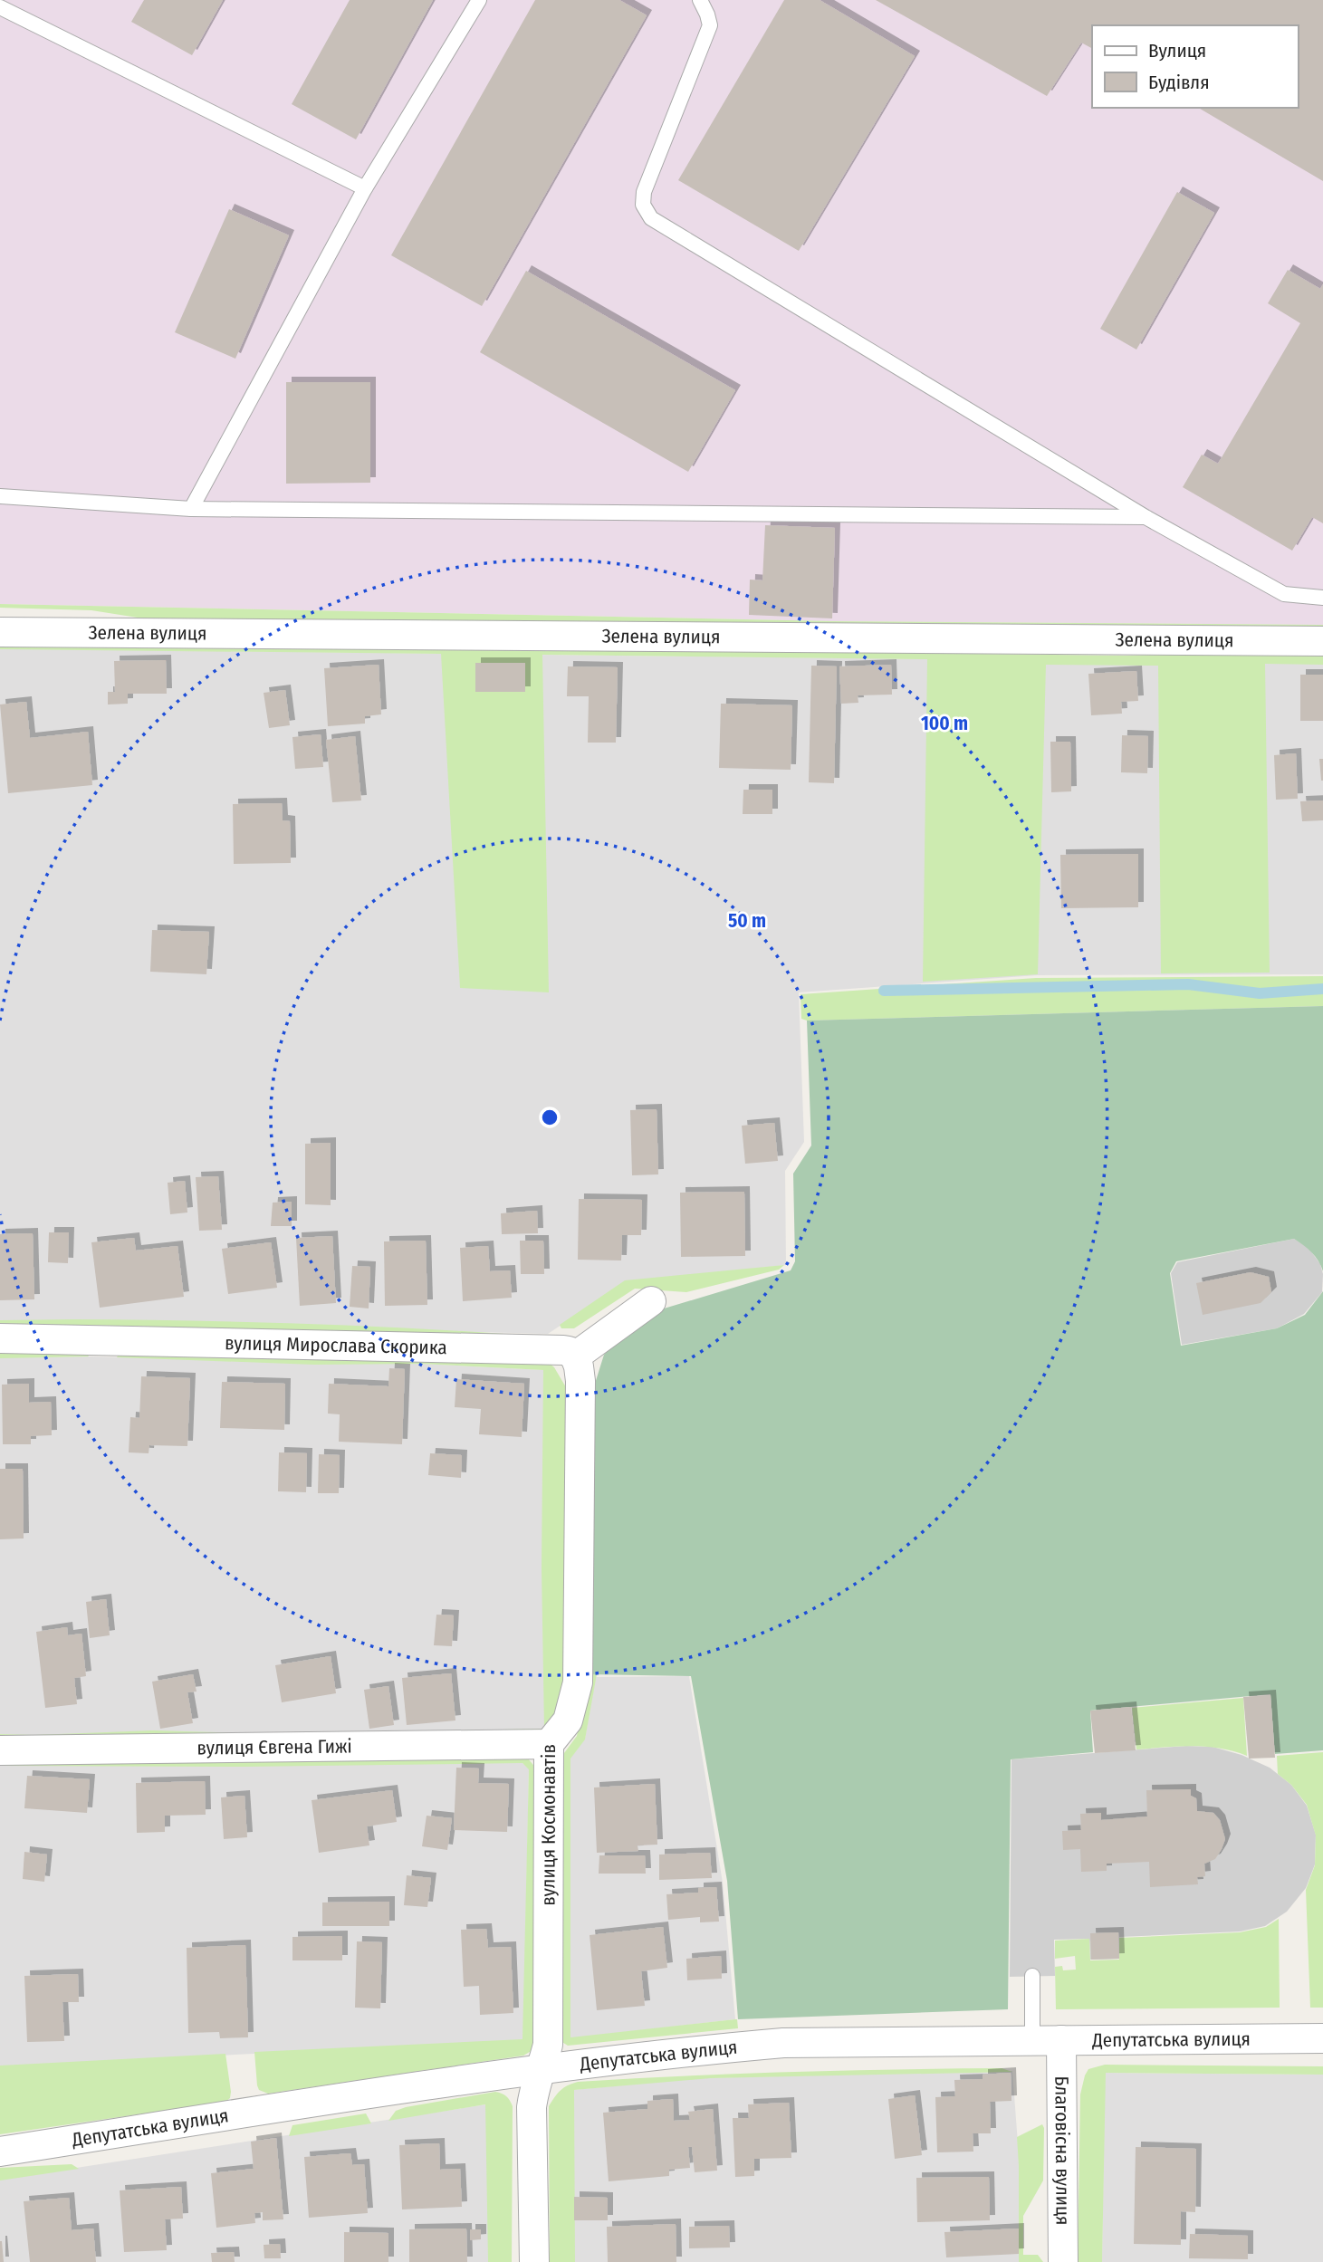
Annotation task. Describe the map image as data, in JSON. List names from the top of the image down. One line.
{"streets":{"street":["Зелена вулиця","вулиця Мирослава Скорика","вулиця Євгена Гижі","вулиця Космонавтів","Депутатська вулиця","Благовісна вулиця"]},"crossings":[["вулиця Мирослава Скорика","вулиця Космонавтів"],["вулиця Євгена Гижі","вулиця Космонавтів"],["вулиця Космонавтів","Депутатська вулиця"],["Депутатська вулиця","Благовісна вулиця"]],"legend":["Вулиця","Будівля"],"rings":["100 m","50 m"]}
